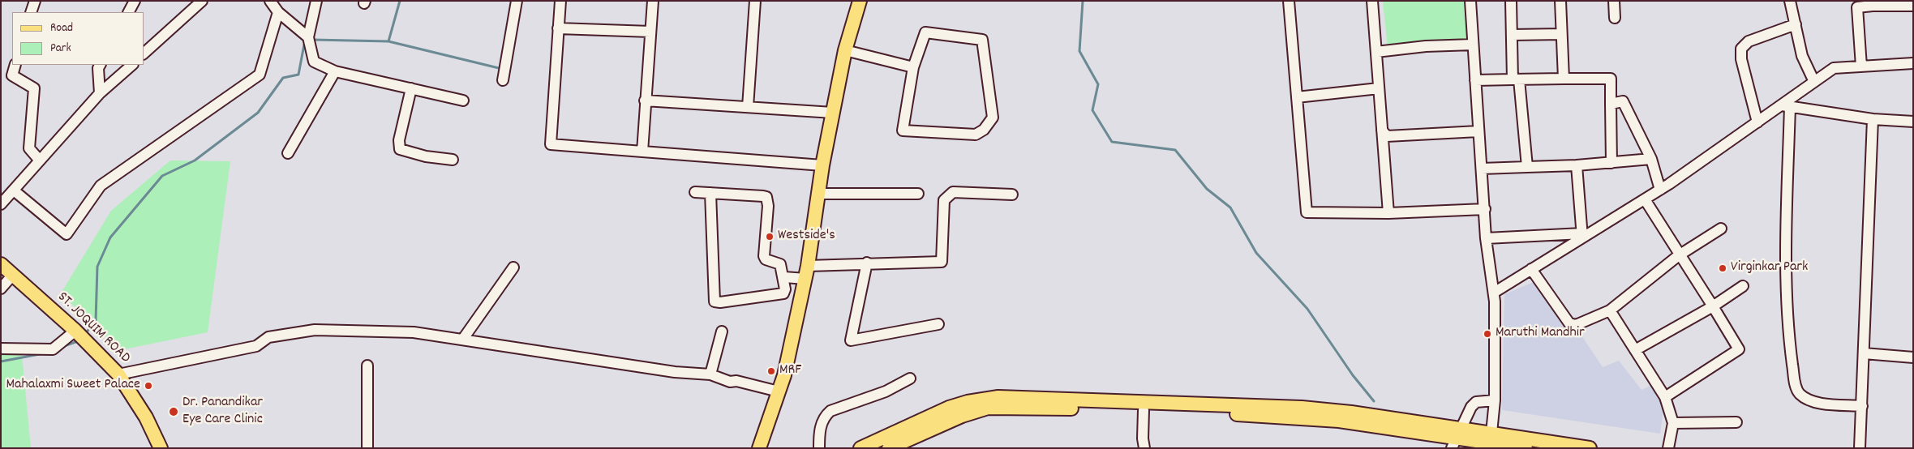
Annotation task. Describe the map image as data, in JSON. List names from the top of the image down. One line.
{"streets":{"main road":["ST. JOQUIM ROAD"]},"places":["Westside's","Virginkar Park","Maruthi Mandhir","MRF","Mahalaxmi Sweet Palace","Dr. Panandikar Eye Care Clinic"],"legend":["Road","Park"]}
